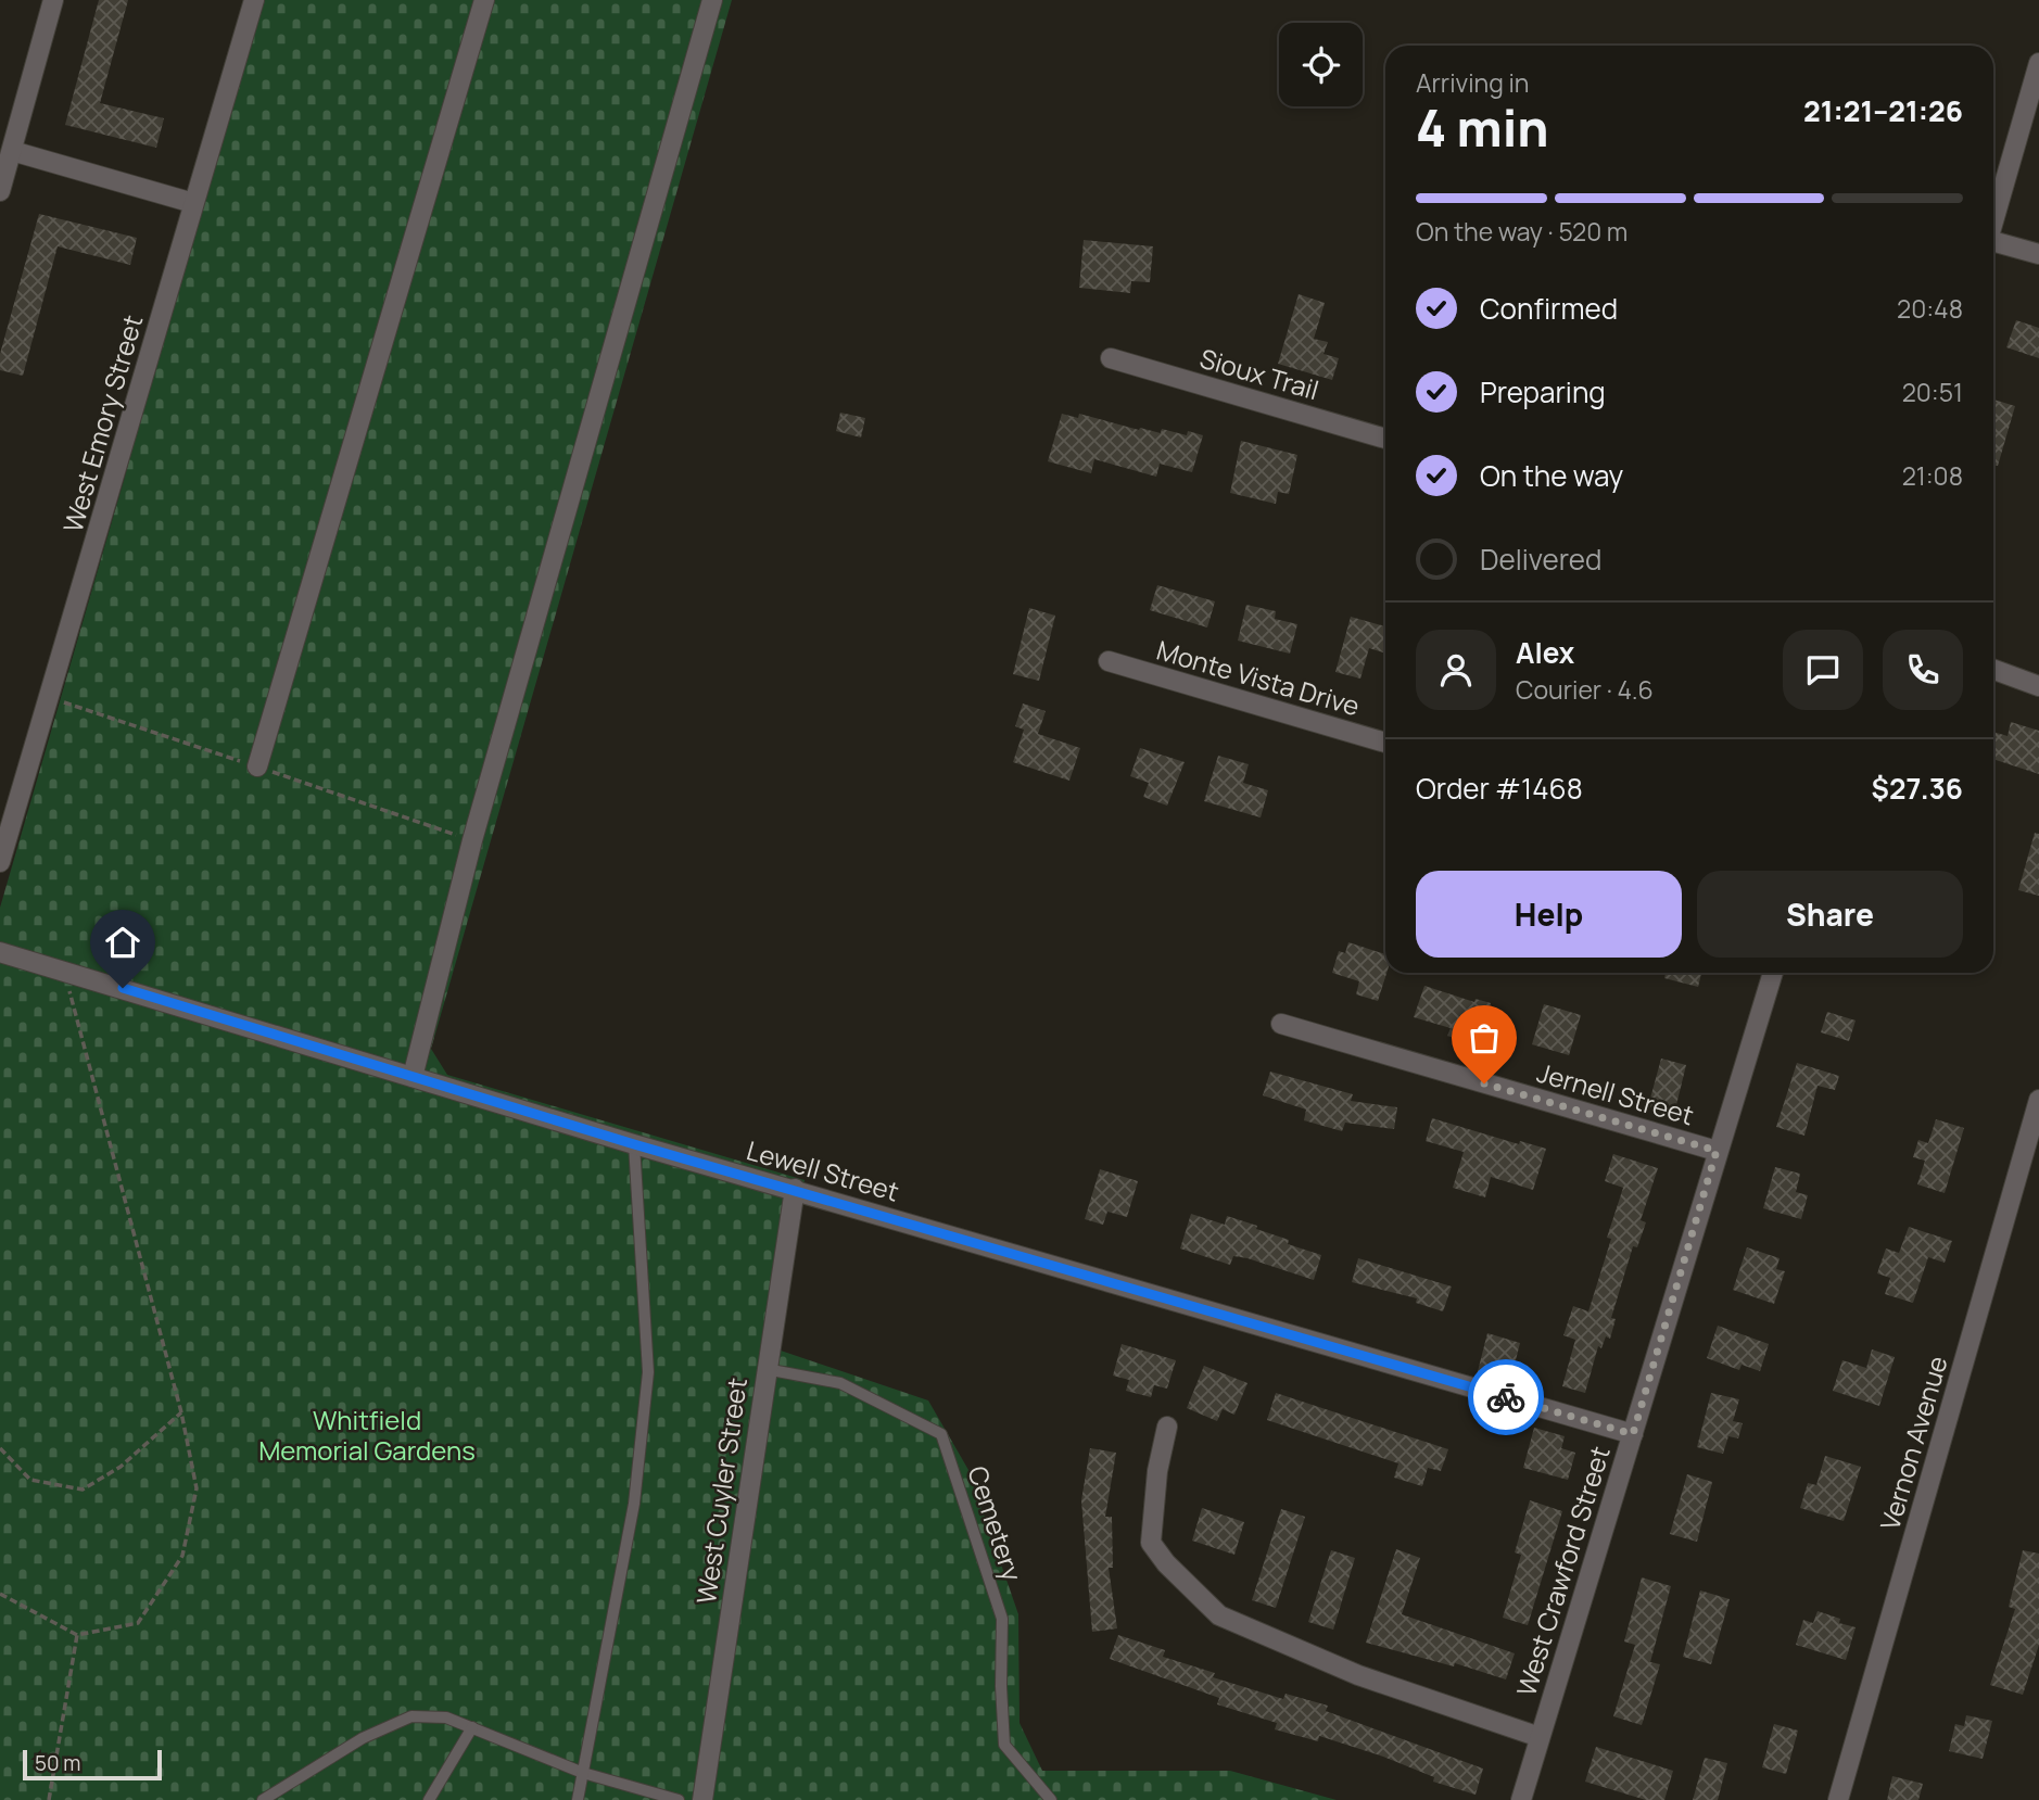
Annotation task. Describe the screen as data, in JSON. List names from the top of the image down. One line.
{"streets":{"street":["Sioux Trail","West Emory Street","Monte Vista Drive","Jernell Street","Lewell Street","Vernon Avenue","West Cuyler Street","West Crawford Street"],"lane":["Cemetery"]},"crossings":[["Jernell Street","West Crawford Street"],["Lewell Street","West Cuyler Street"],["Lewell Street","West Crawford Street"],["West Cuyler Street","Cemetery"]],"parks":["Whitfield Memorial Gardens"],"scale_bar":"50 m","page":{"heading":["4 min","Arriving in","21:21–21:26"],"panel":["Alex","Courier · 4.6","Order #1468","$27.36"],"bar":"On the way · 520 m","list":[["Confirmed","20:48"],["Preparing","20:51"],["On the way","21:08"],"Delivered"],"buttons":["Help","Share"],"scale":"50 m"}}
